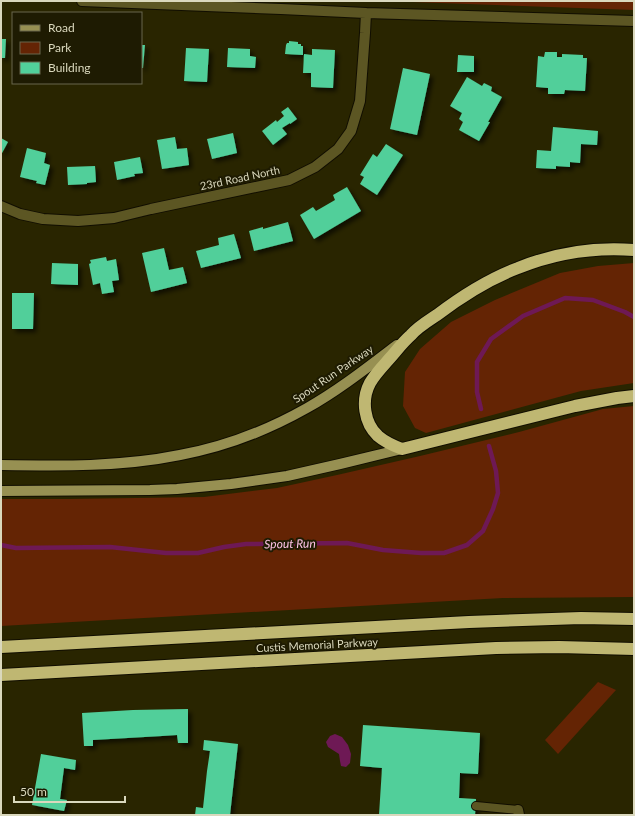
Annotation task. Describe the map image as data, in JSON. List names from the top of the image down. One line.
{"streets":{"highway":["Spout Run Parkway","Custis Memorial Parkway"],"street":["23rd Road North"]},"water":["Spout Run"],"legend":["Road","Park","Building"],"scale_bar":"50 m"}
